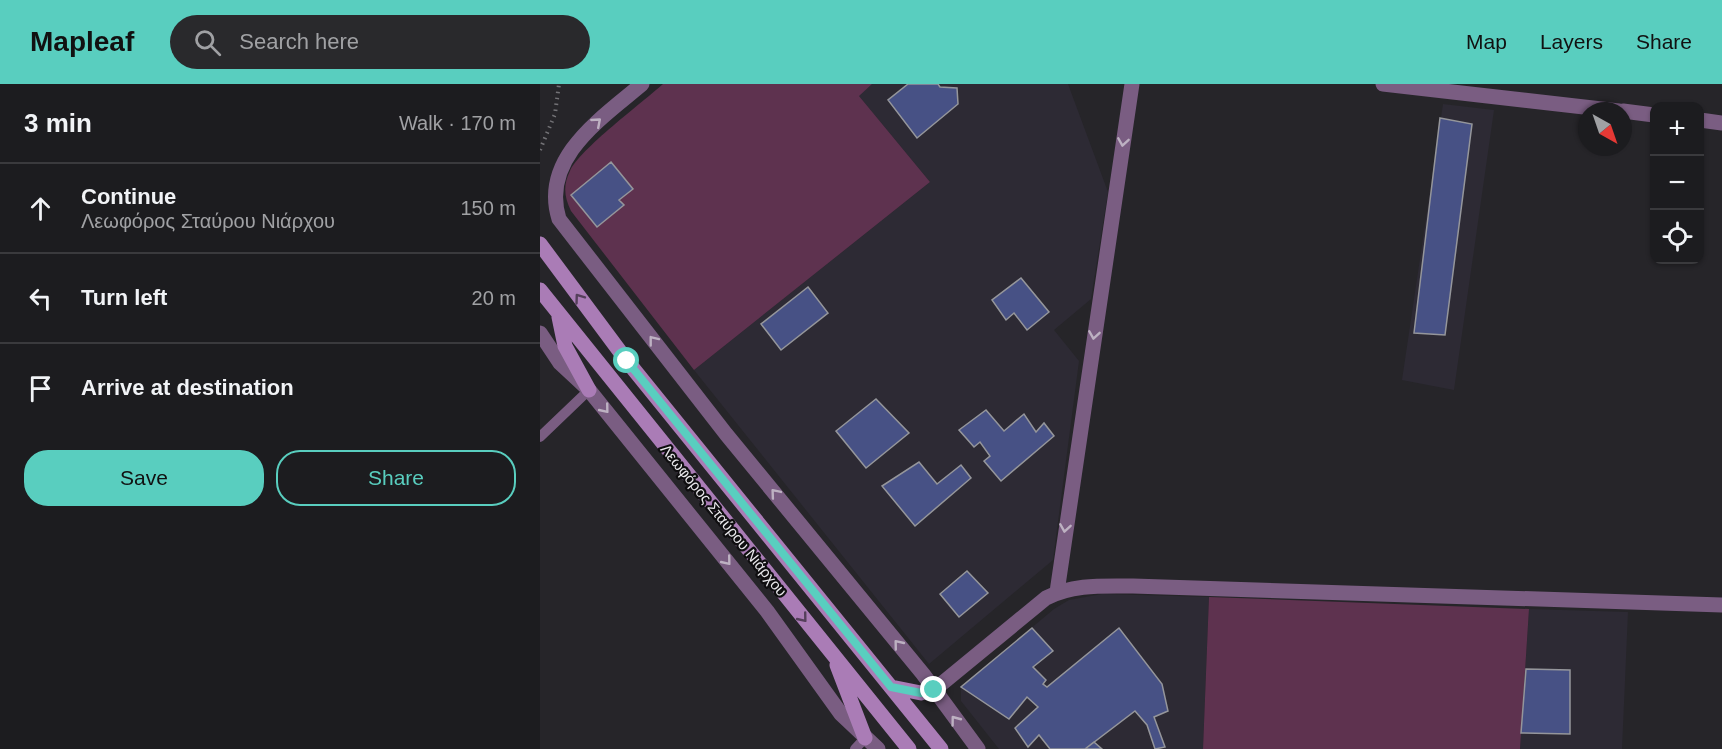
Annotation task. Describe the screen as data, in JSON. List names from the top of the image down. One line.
{"streets":{"main road":["Λεωφόρος Σταύρου Νιάρχου"]},"north":"bottom right","page":{"header":"Mapleaf","search":"Search here","nav":["Map","Layers","Share"],"heading":["3 min","Walk · 170 m"],"map_buttons":["+","−"],"list":[["Continue","Λεωφόρος Σταύρου Νιάρχου","150 m"],["Turn left","20 m"],"Arrive at destination"],"buttons":["Save","Share"]}}
